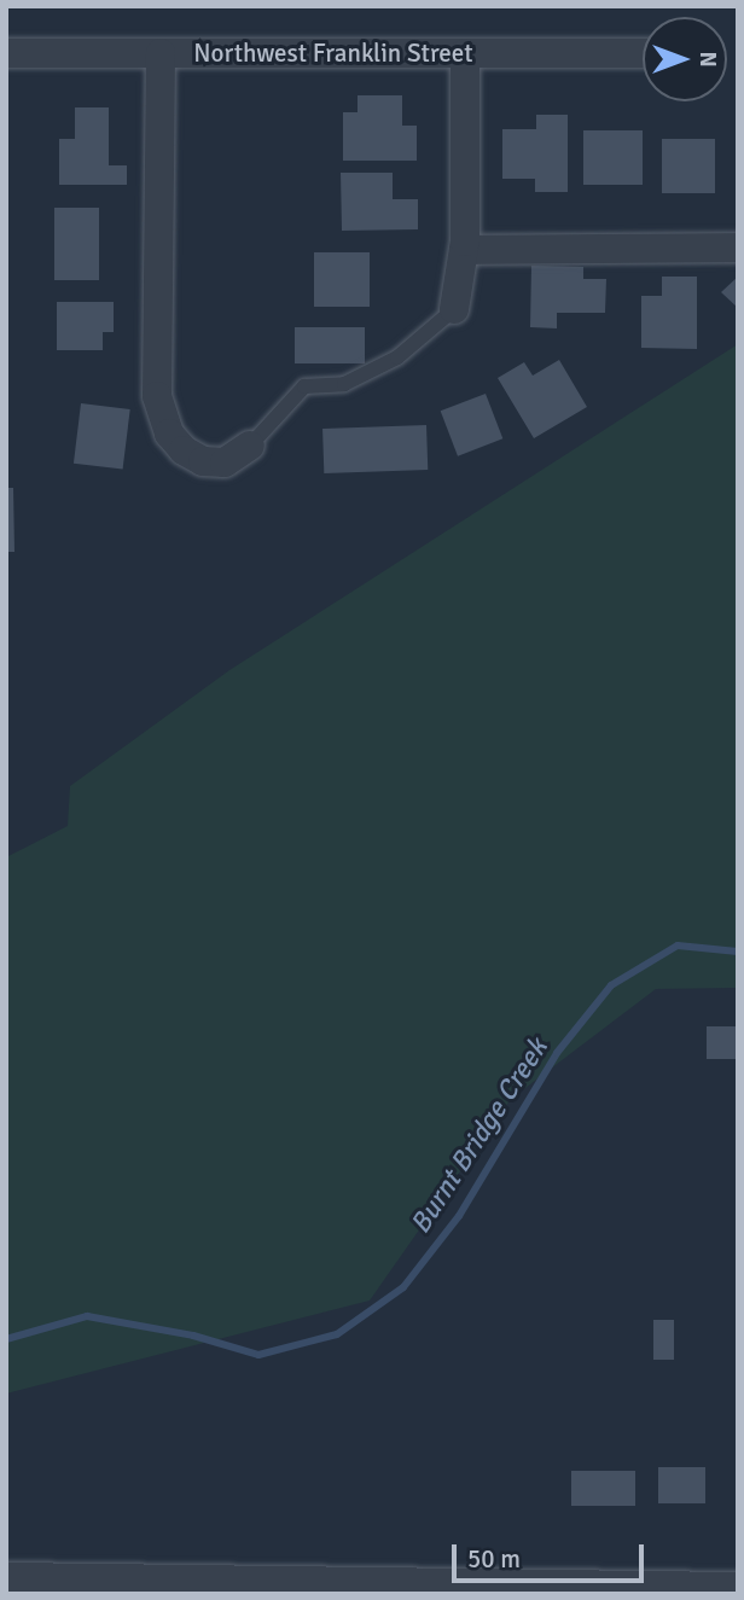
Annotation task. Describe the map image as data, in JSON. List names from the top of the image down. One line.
{"streets":{"street":["Northwest Franklin Street"]},"water":["Burnt Bridge Creek"],"scale_bar":"50 m","north":"right"}
